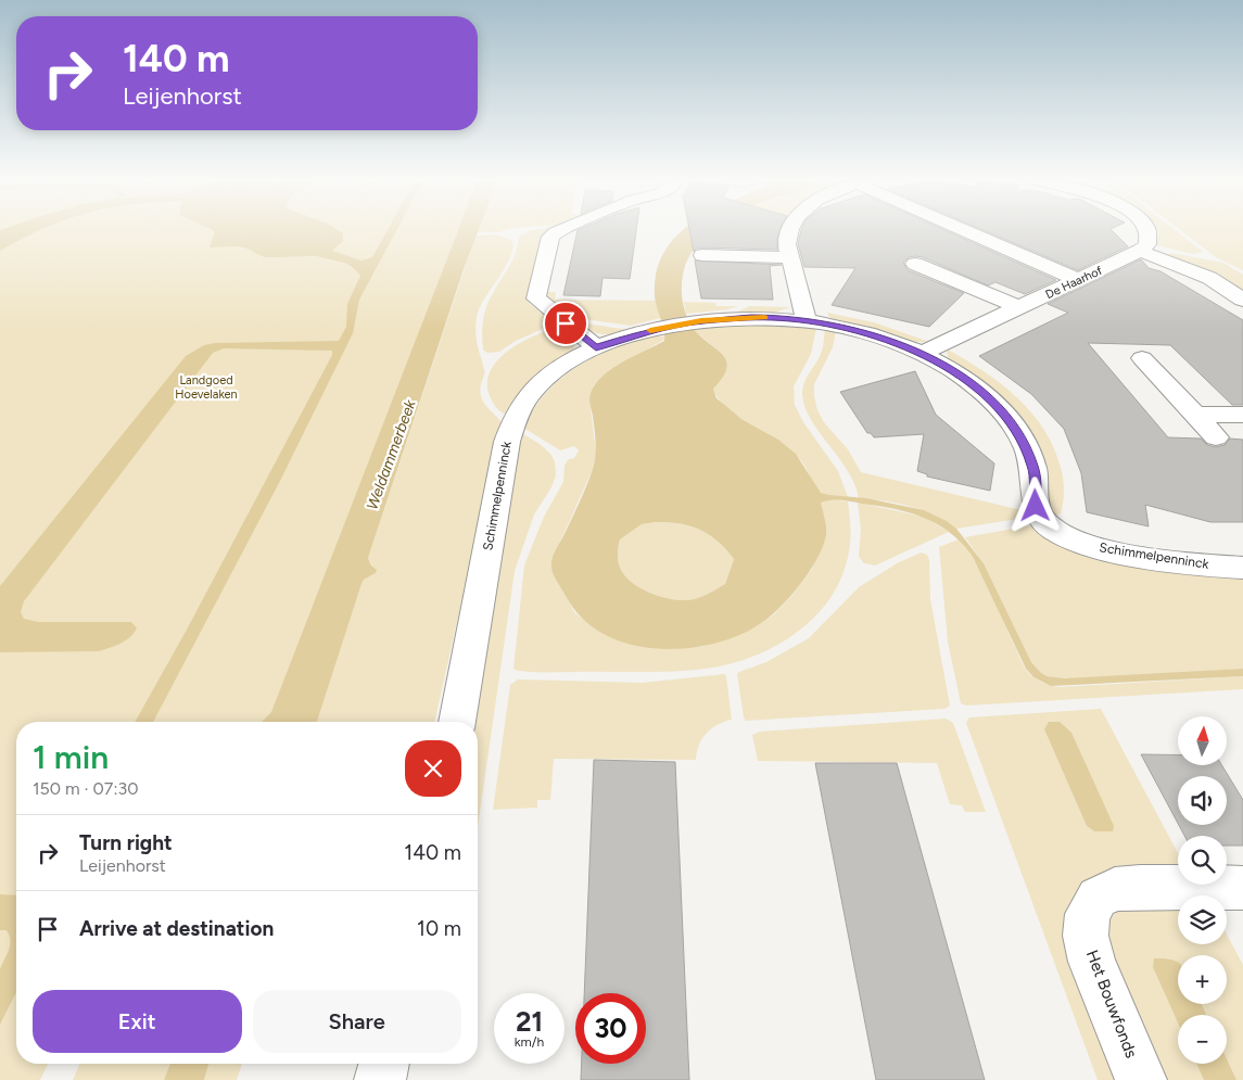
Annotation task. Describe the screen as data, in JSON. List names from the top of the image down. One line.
{"streets":{"street":["De Haarhof","Schimmelpenninck","Het Bouwfonds"]},"crossings":[["De Haarhof","Schimmelpenninck"]],"water":["Weldammerbeek"],"parks":["Landgoed Hoevelaken"],"north":"top","page":{"turn":["140 m","Leijenhorst"],"map_buttons":["+","−"],"heading":["1 min","150 m · 07:30"],"list":[{"name":"Turn right","note":"Leijenhorst","value":"140 m"},{"name":"Arrive at destination","value":"10 m"}],"buttons":["Exit","Share"],"speed":"21 km/h","limit":"30"}}
